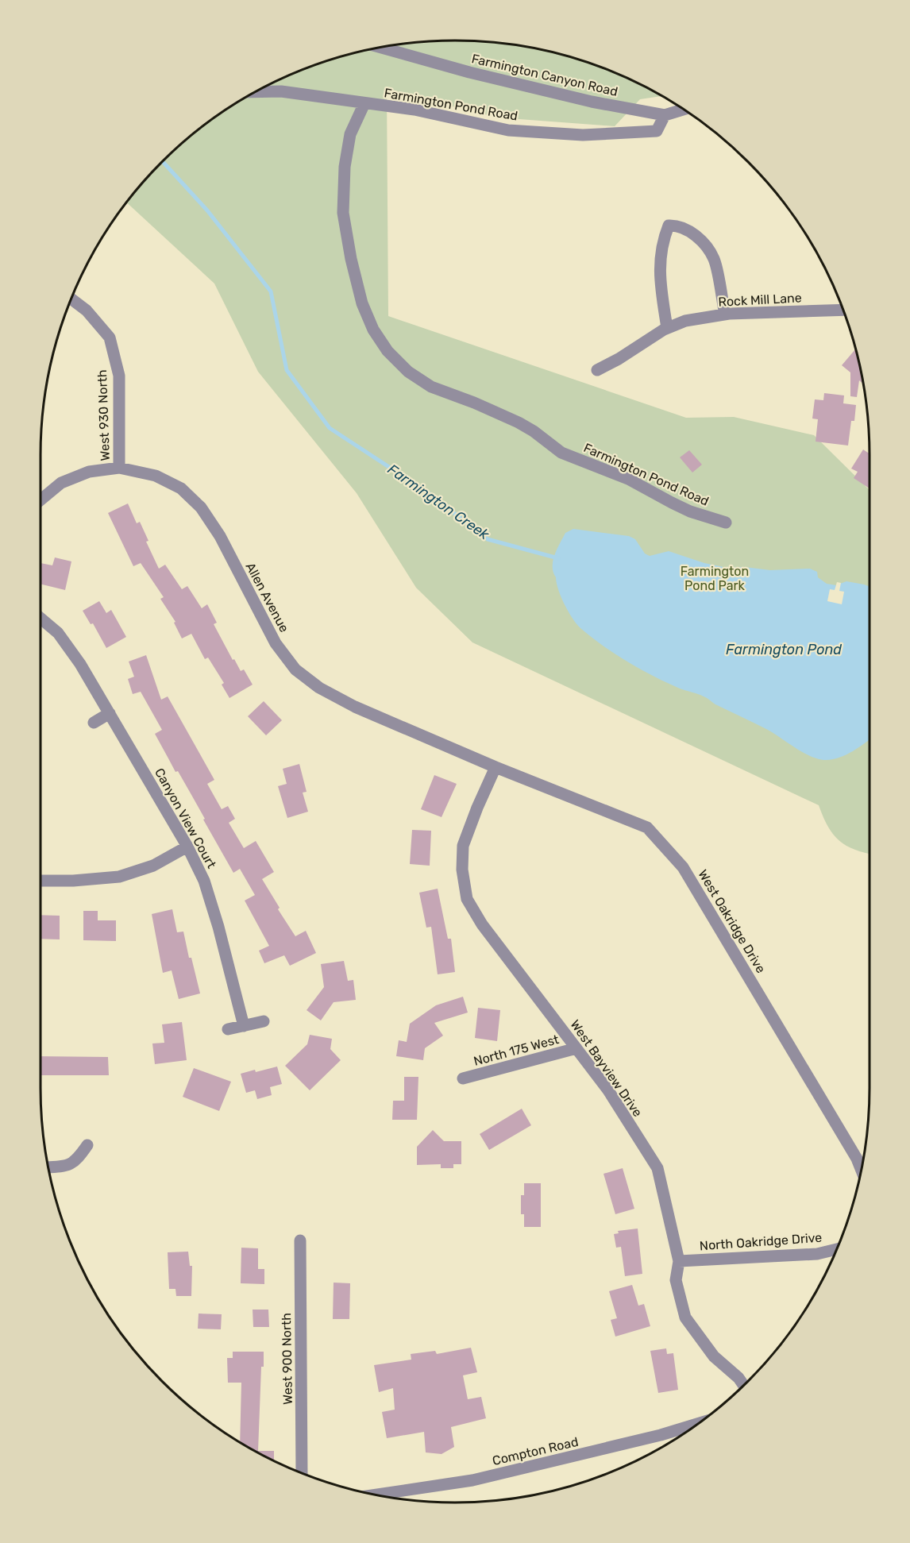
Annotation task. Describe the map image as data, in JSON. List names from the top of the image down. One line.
{"streets":{"street":["Farmington Canyon Road","Farmington Pond Road","Rock Mill Lane","West 930 North","Allen Avenue","Canyon View Court","West Oakridge Drive","North 175 West","West Bayview Drive","North Oakridge Drive","West 900 North","Compton Road"]},"crossings":[["Farmington Canyon Road","Farmington Pond Road"],["West 930 North","Allen Avenue"],["Allen Avenue","West Oakridge Drive"],["Allen Avenue","West Bayview Drive"],["West Oakridge Drive","West Bayview Drive"],["North 175 West","West Bayview Drive"],["West Bayview Drive","North Oakridge Drive"]],"water":["Farmington Creek","Farmington Pond"],"parks":["Farmington Pond Park"]}
